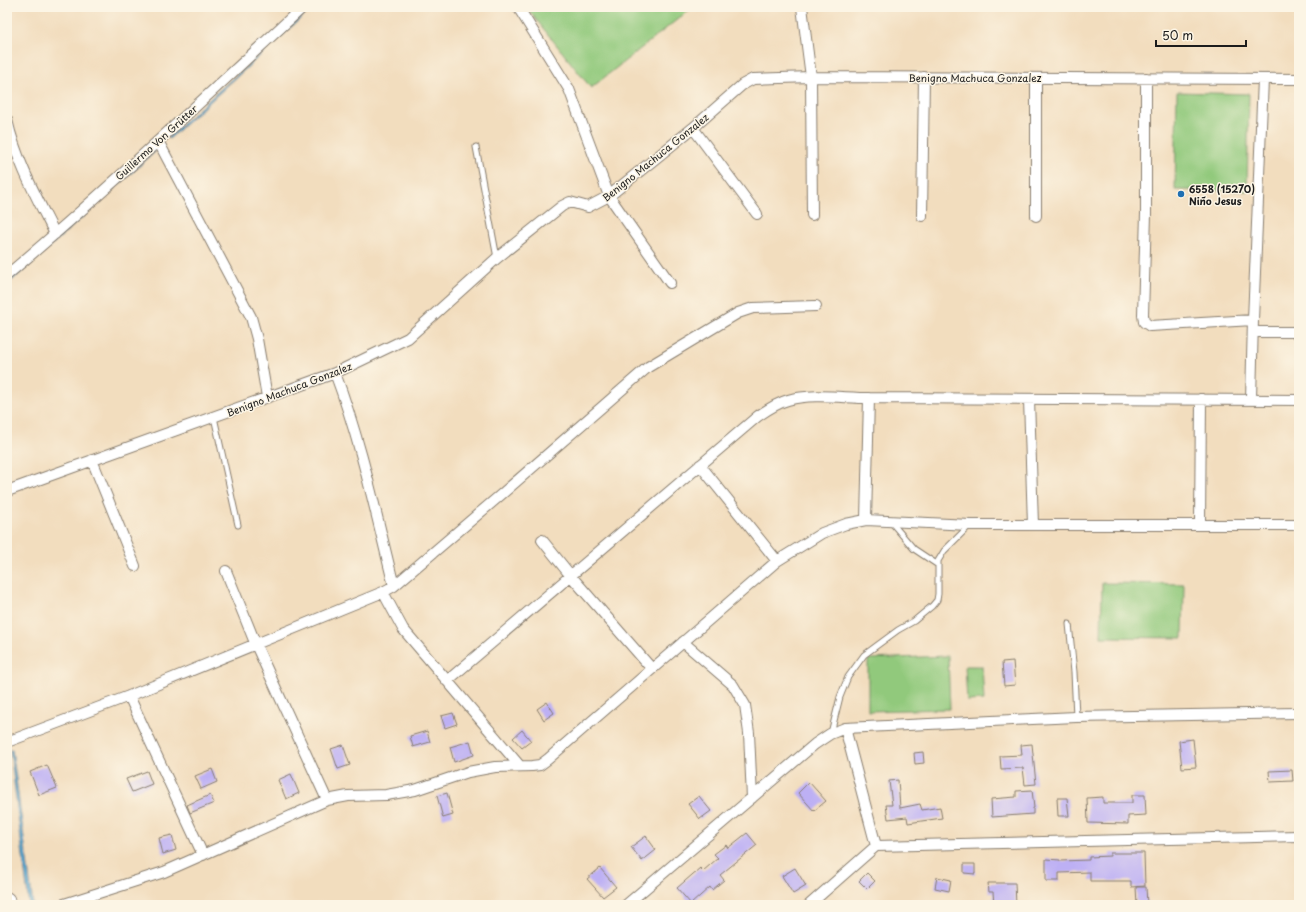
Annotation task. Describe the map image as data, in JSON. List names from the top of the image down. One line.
{"streets":{"street":["Benigno Machuca Gonzalez","Guillermo Von Grütter"]},"places":["6558 (15270) Niño Jesus"],"scale_bar":"50 m"}
